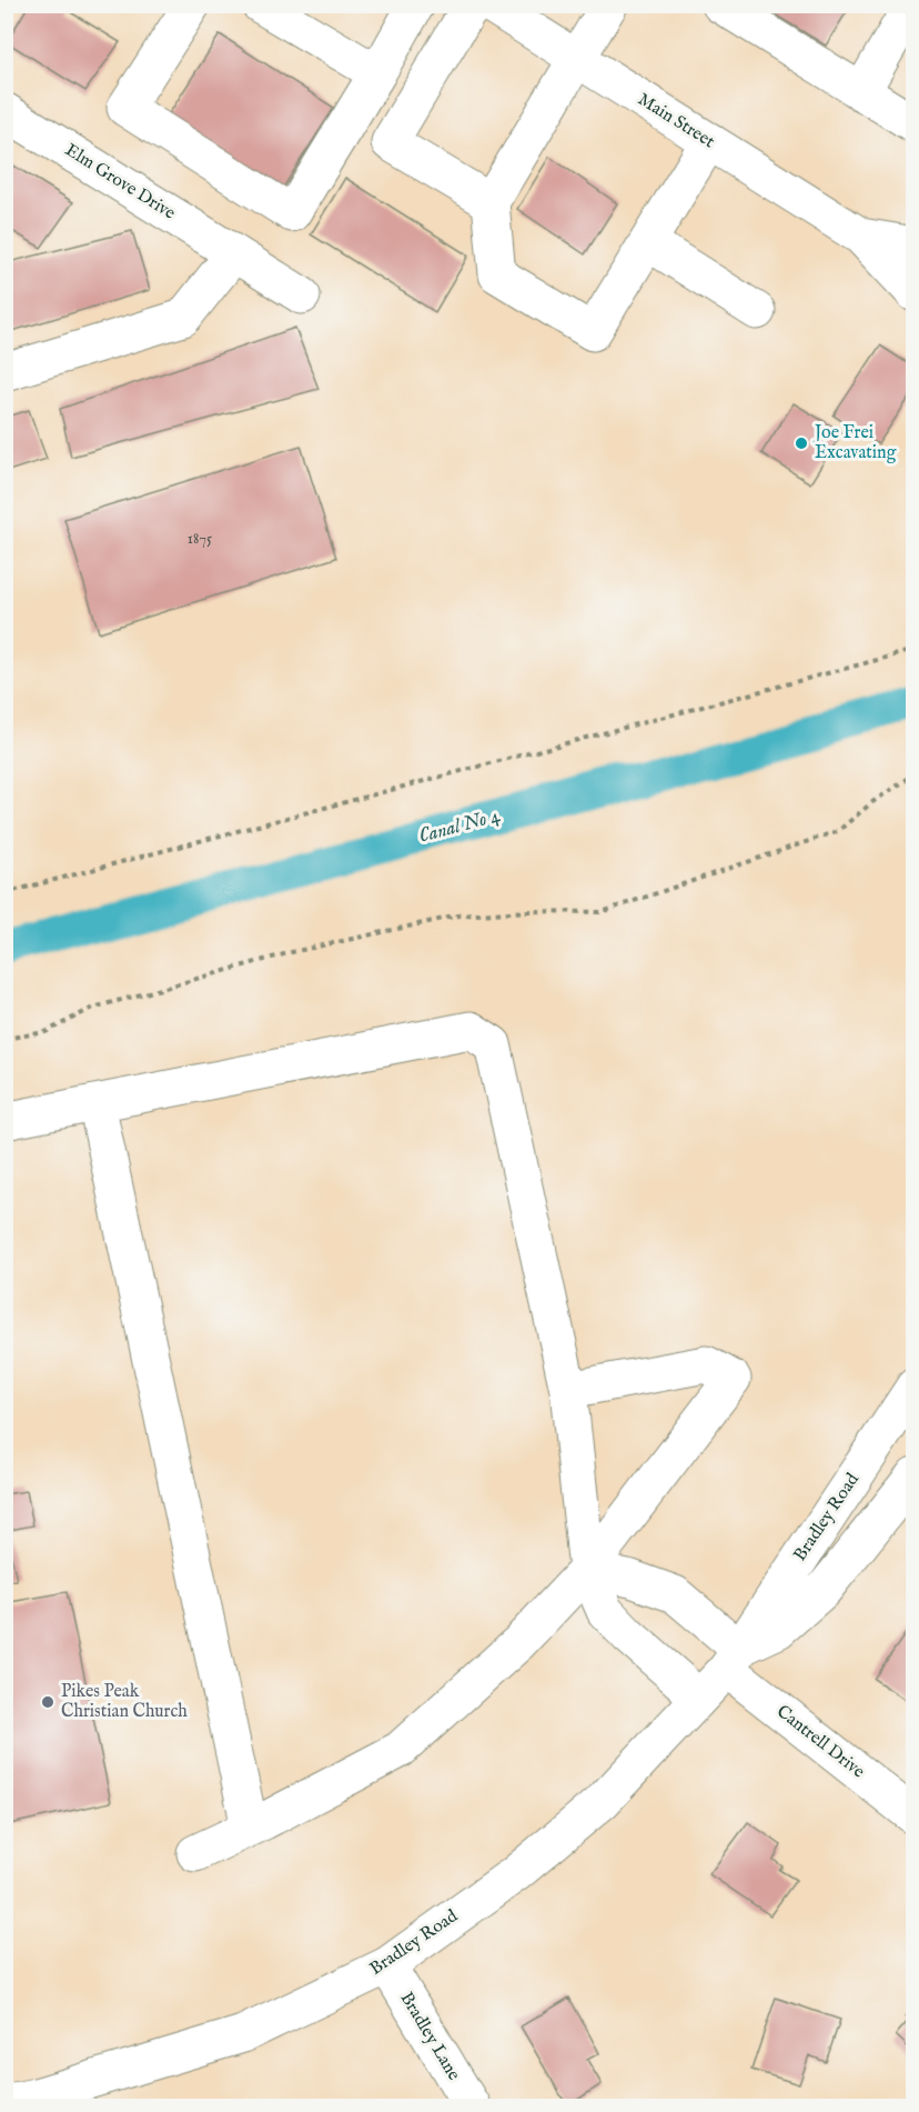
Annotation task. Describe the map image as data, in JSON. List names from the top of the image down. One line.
{"streets":{"main road":["Main Street","Elm Grove Drive","Bradley Road","Cantrell Drive","Bradley Lane"]},"crossings":[["Bradley Road","Cantrell Drive"],["Bradley Road","Bradley Lane"]],"water":["Canal No 4"],"places":["Joe Frei Excavating","Pikes Peak Christian Church"],"house_numbers":["1875"]}
